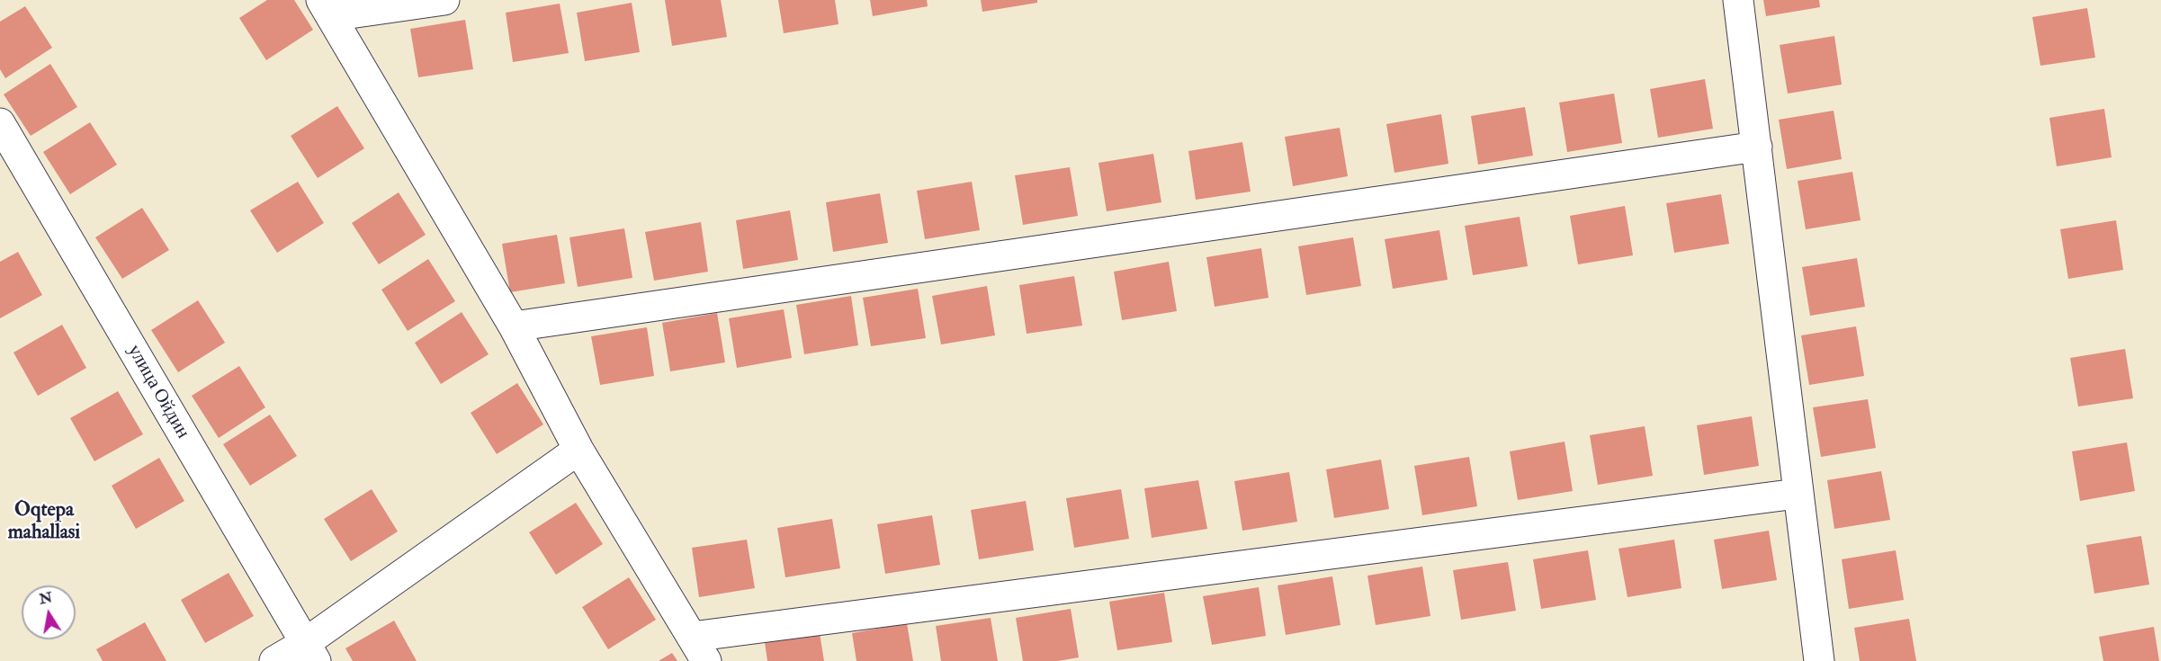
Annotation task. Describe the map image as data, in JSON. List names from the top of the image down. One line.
{"streets":{"street":["улица Ойдин"]},"districts":["Oqtepa mahallasi"],"north":"top"}
